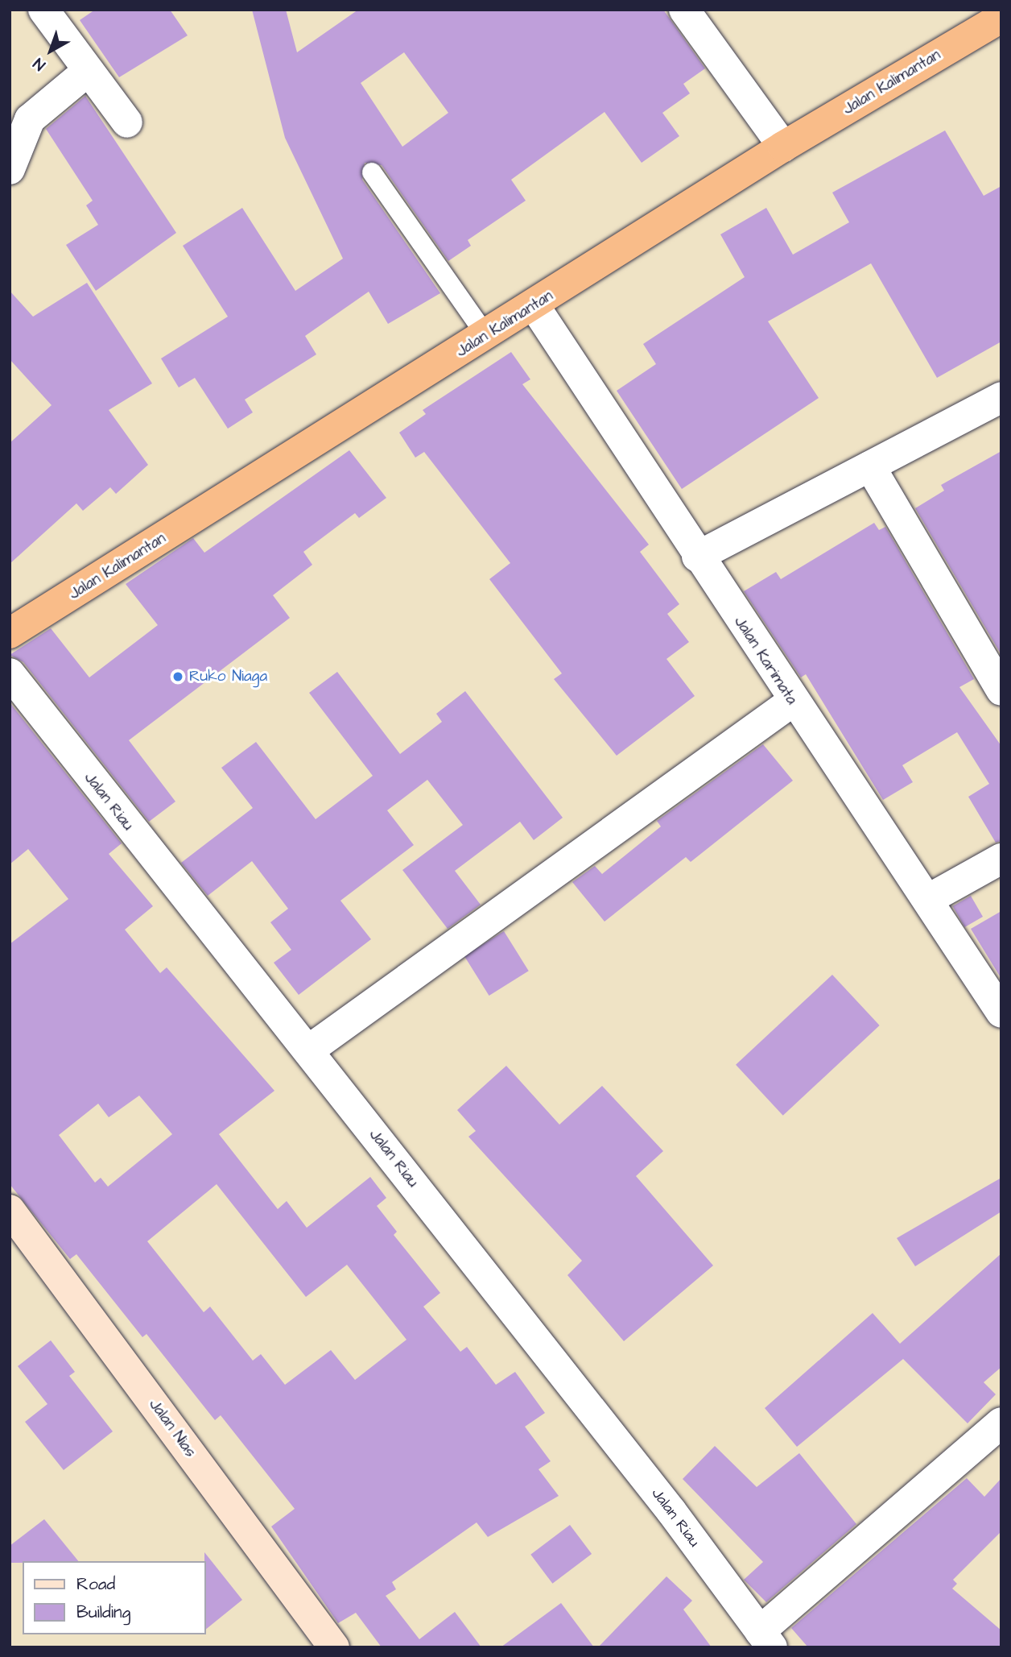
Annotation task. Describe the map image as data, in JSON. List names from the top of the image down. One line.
{"streets":{"highway":["Jalan Kalimantan"],"street":["Jalan Karimata","Jalan Riau","Jalan Nias"]},"crossings":[["Jalan Kalimantan","Jalan Karimata"]],"places":["Ruko Niaga"],"legend":["Road","Building"],"north":"bottom left"}
